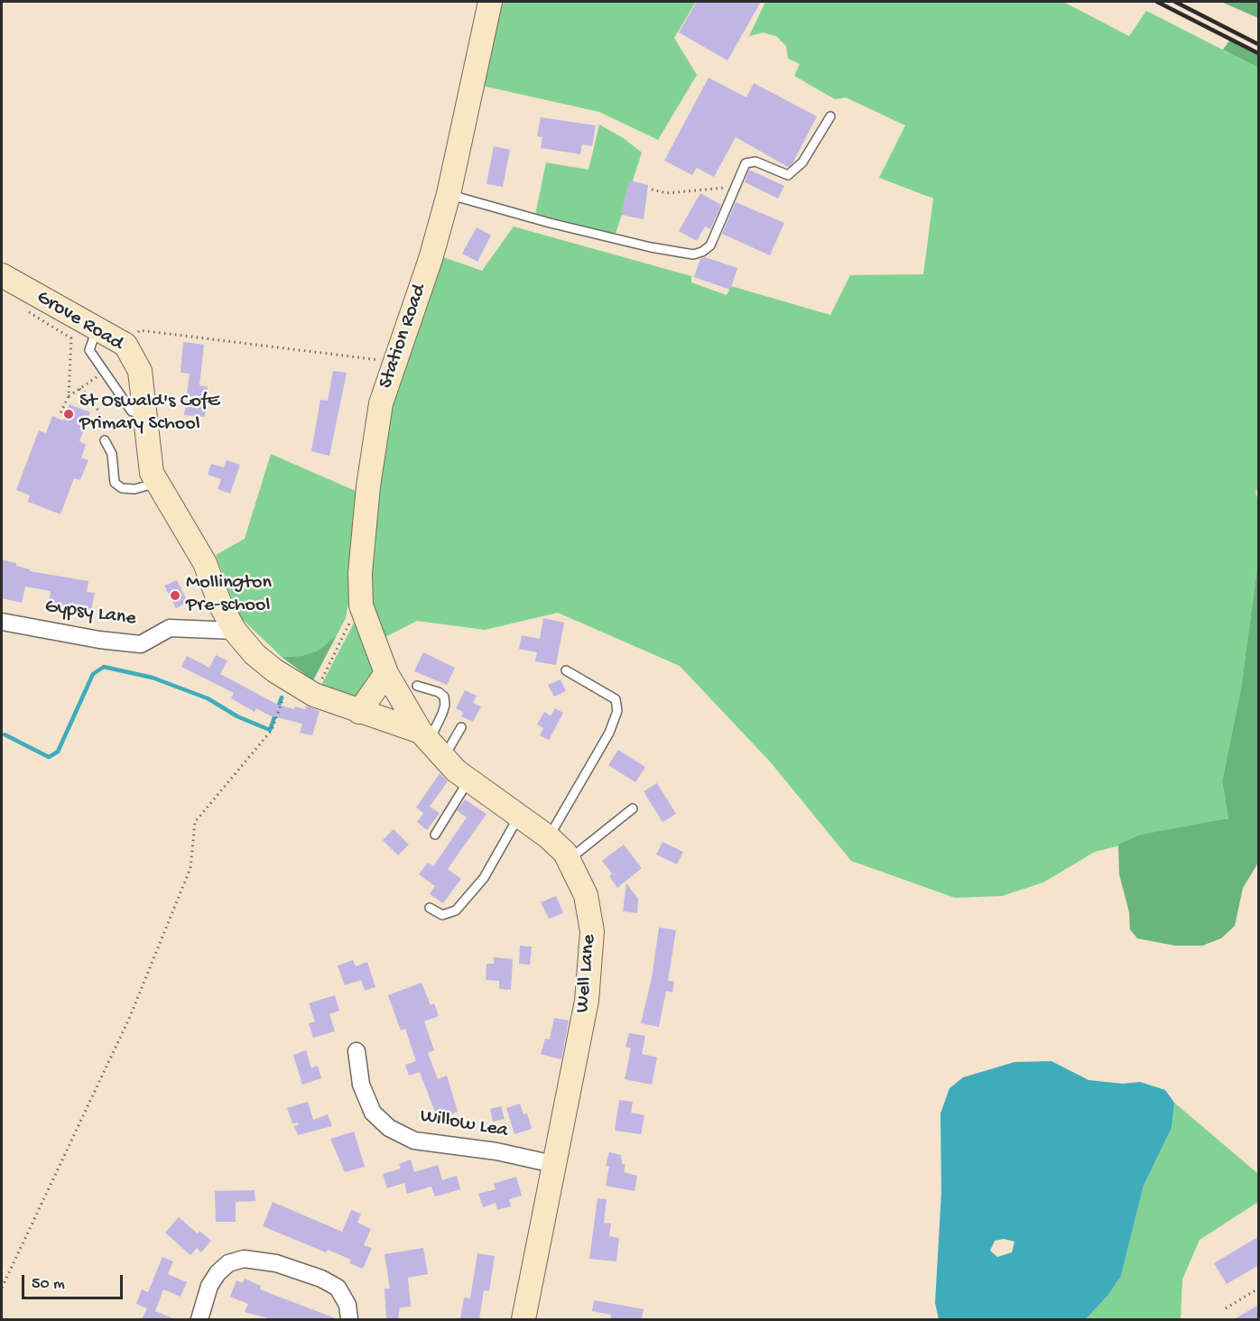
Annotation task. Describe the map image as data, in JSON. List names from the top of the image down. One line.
{"streets":{"street":["Grove Road","Station Road","Gypsy Lane","Well Lane","Willow Lea"]},"crossings":[["Grove Road","Gypsy Lane"],["Grove Road","Well Lane"],["Station Road","Well Lane"],["Well Lane","Willow Lea"]],"places":["St Oswald's CofE Primary School","Mollington Pre-school"],"scale_bar":"50 m"}
